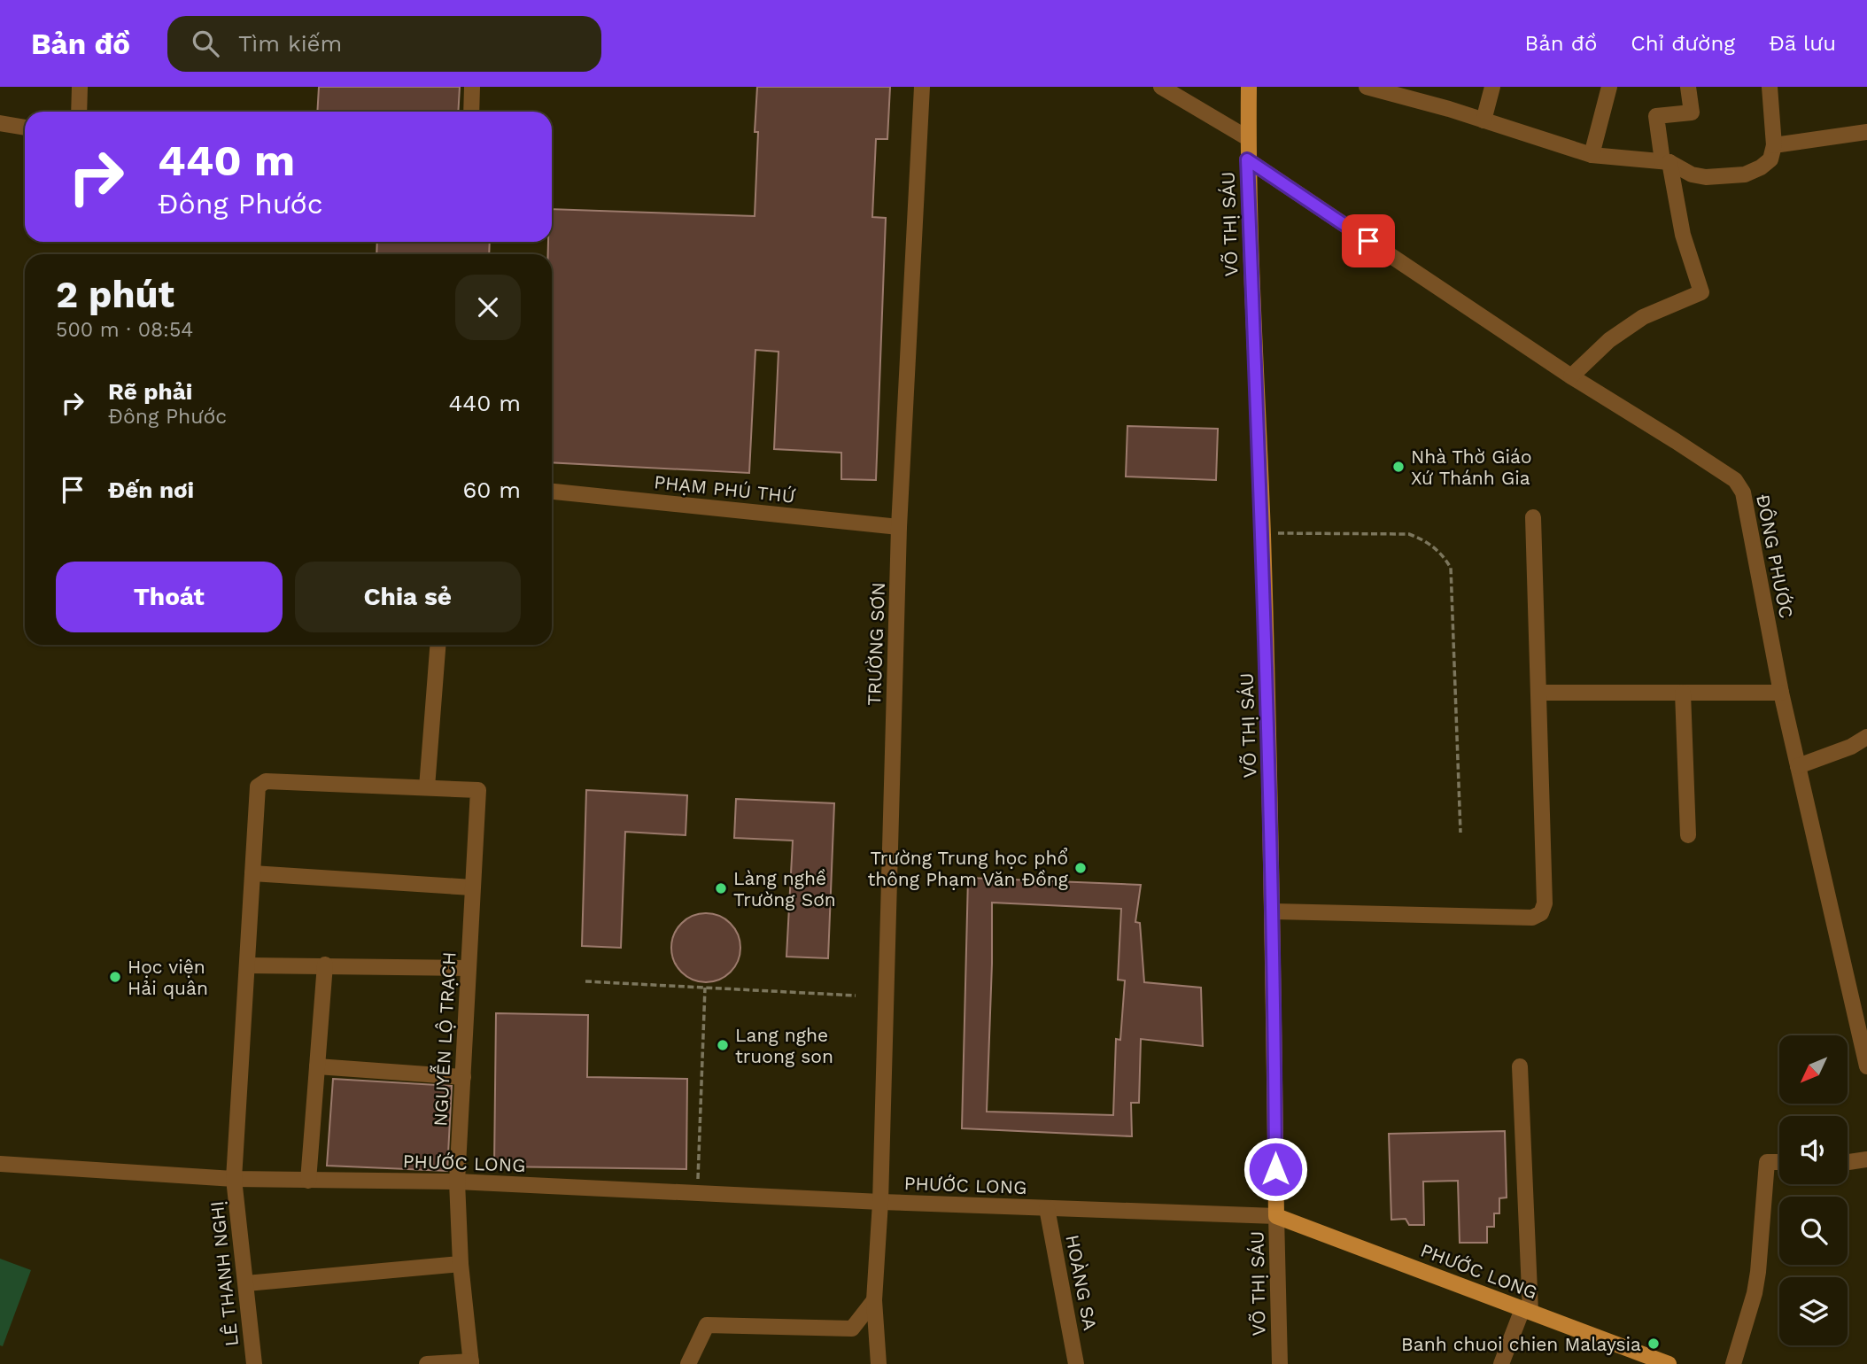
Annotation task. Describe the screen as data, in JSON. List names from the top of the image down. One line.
{"streets":{"main road":["VÕ THỊ SÁU","PHƯỚC LONG"],"street":["PHẠM PHÚ THỨ","ĐÔNG PHƯỚC","TRƯỜNG SƠN","NGUYỄN LỘ TRẠCH","LÊ THANH NGHỊ","HOÀNG SA"]},"crossings":[["VÕ THỊ SÁU","ĐÔNG PHƯỚC"],["VÕ THỊ SÁU","PHƯỚC LONG"],["PHẠM PHÚ THỨ","TRƯỜNG SƠN"],["TRƯỜNG SƠN","PHƯỚC LONG"],["NGUYỄN LỘ TRẠCH","PHƯỚC LONG"],["NGUYỄN LỘ TRẠCH","LÊ THANH NGHỊ"],["PHƯỚC LONG","LÊ THANH NGHỊ"],["PHƯỚC LONG","HOÀNG SA"]],"places":["Nhà Thờ Giáo Xứ Thánh Gia","Trường Trung học phổ thông Phạm Văn Đồng","Làng nghề Trường Sơn","Học viện Hải quân","Lang nghe truong son","Banh chuoi chien Malaysia"],"north":"bottom left","page":{"header":"Bản đồ","search":"Tìm kiếm","nav":["Bản đồ","Chỉ đường","Đã lưu"],"turn":["440 m","Đông Phước"],"heading":["2 phút","500 m · 08:54"],"list":[{"name":"Rẽ phải","note":"Đông Phước","value":"440 m"},{"name":"Đến nơi","value":"60 m"}],"buttons":["Thoát","Chia sẻ"]}}
